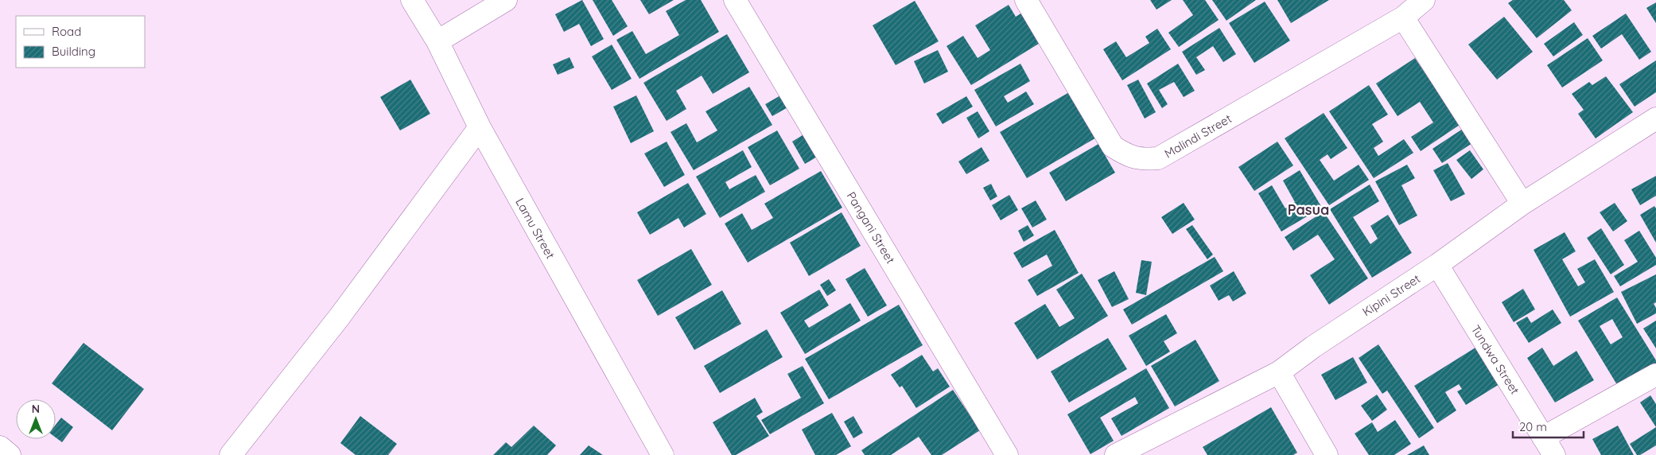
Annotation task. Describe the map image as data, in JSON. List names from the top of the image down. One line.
{"streets":{"street":["Malindi Street","Pangani Street","Lamu Street","Kipini Street","Tundwa Street"]},"crossings":[["Kipini Street","Tundwa Street"]],"districts":["Pasua"],"legend":["Road","Building"],"scale_bar":"20 m","north":"top"}
